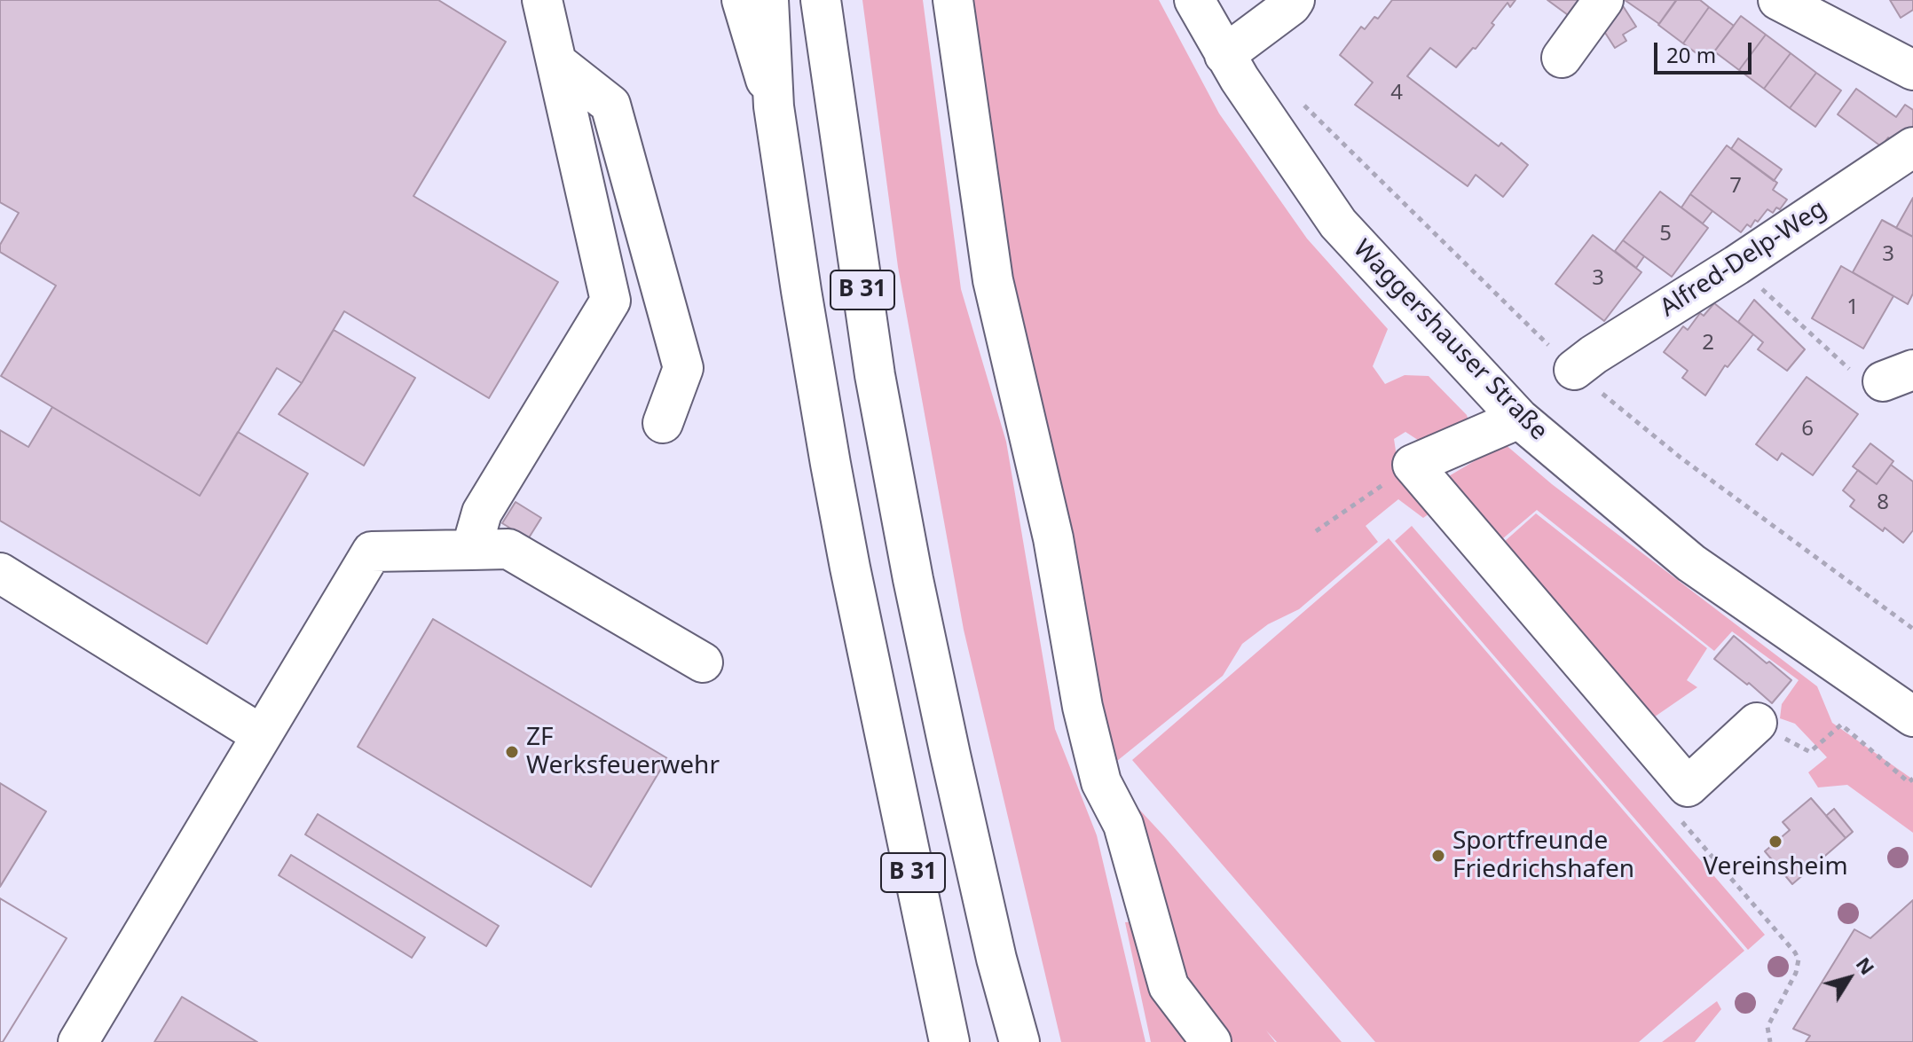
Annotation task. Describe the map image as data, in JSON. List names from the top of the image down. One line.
{"streets":{"main road":["Alfred-Delp-Weg","B 31","Waggershauser Straße"]},"places":["ZF Werksfeuerwehr","Vereinsheim","Sportfreunde Friedrichshafen"],"house_numbers":["4","7","5","3","3","1","2","6","8"],"scale_bar":"20 m","north":"top right"}
